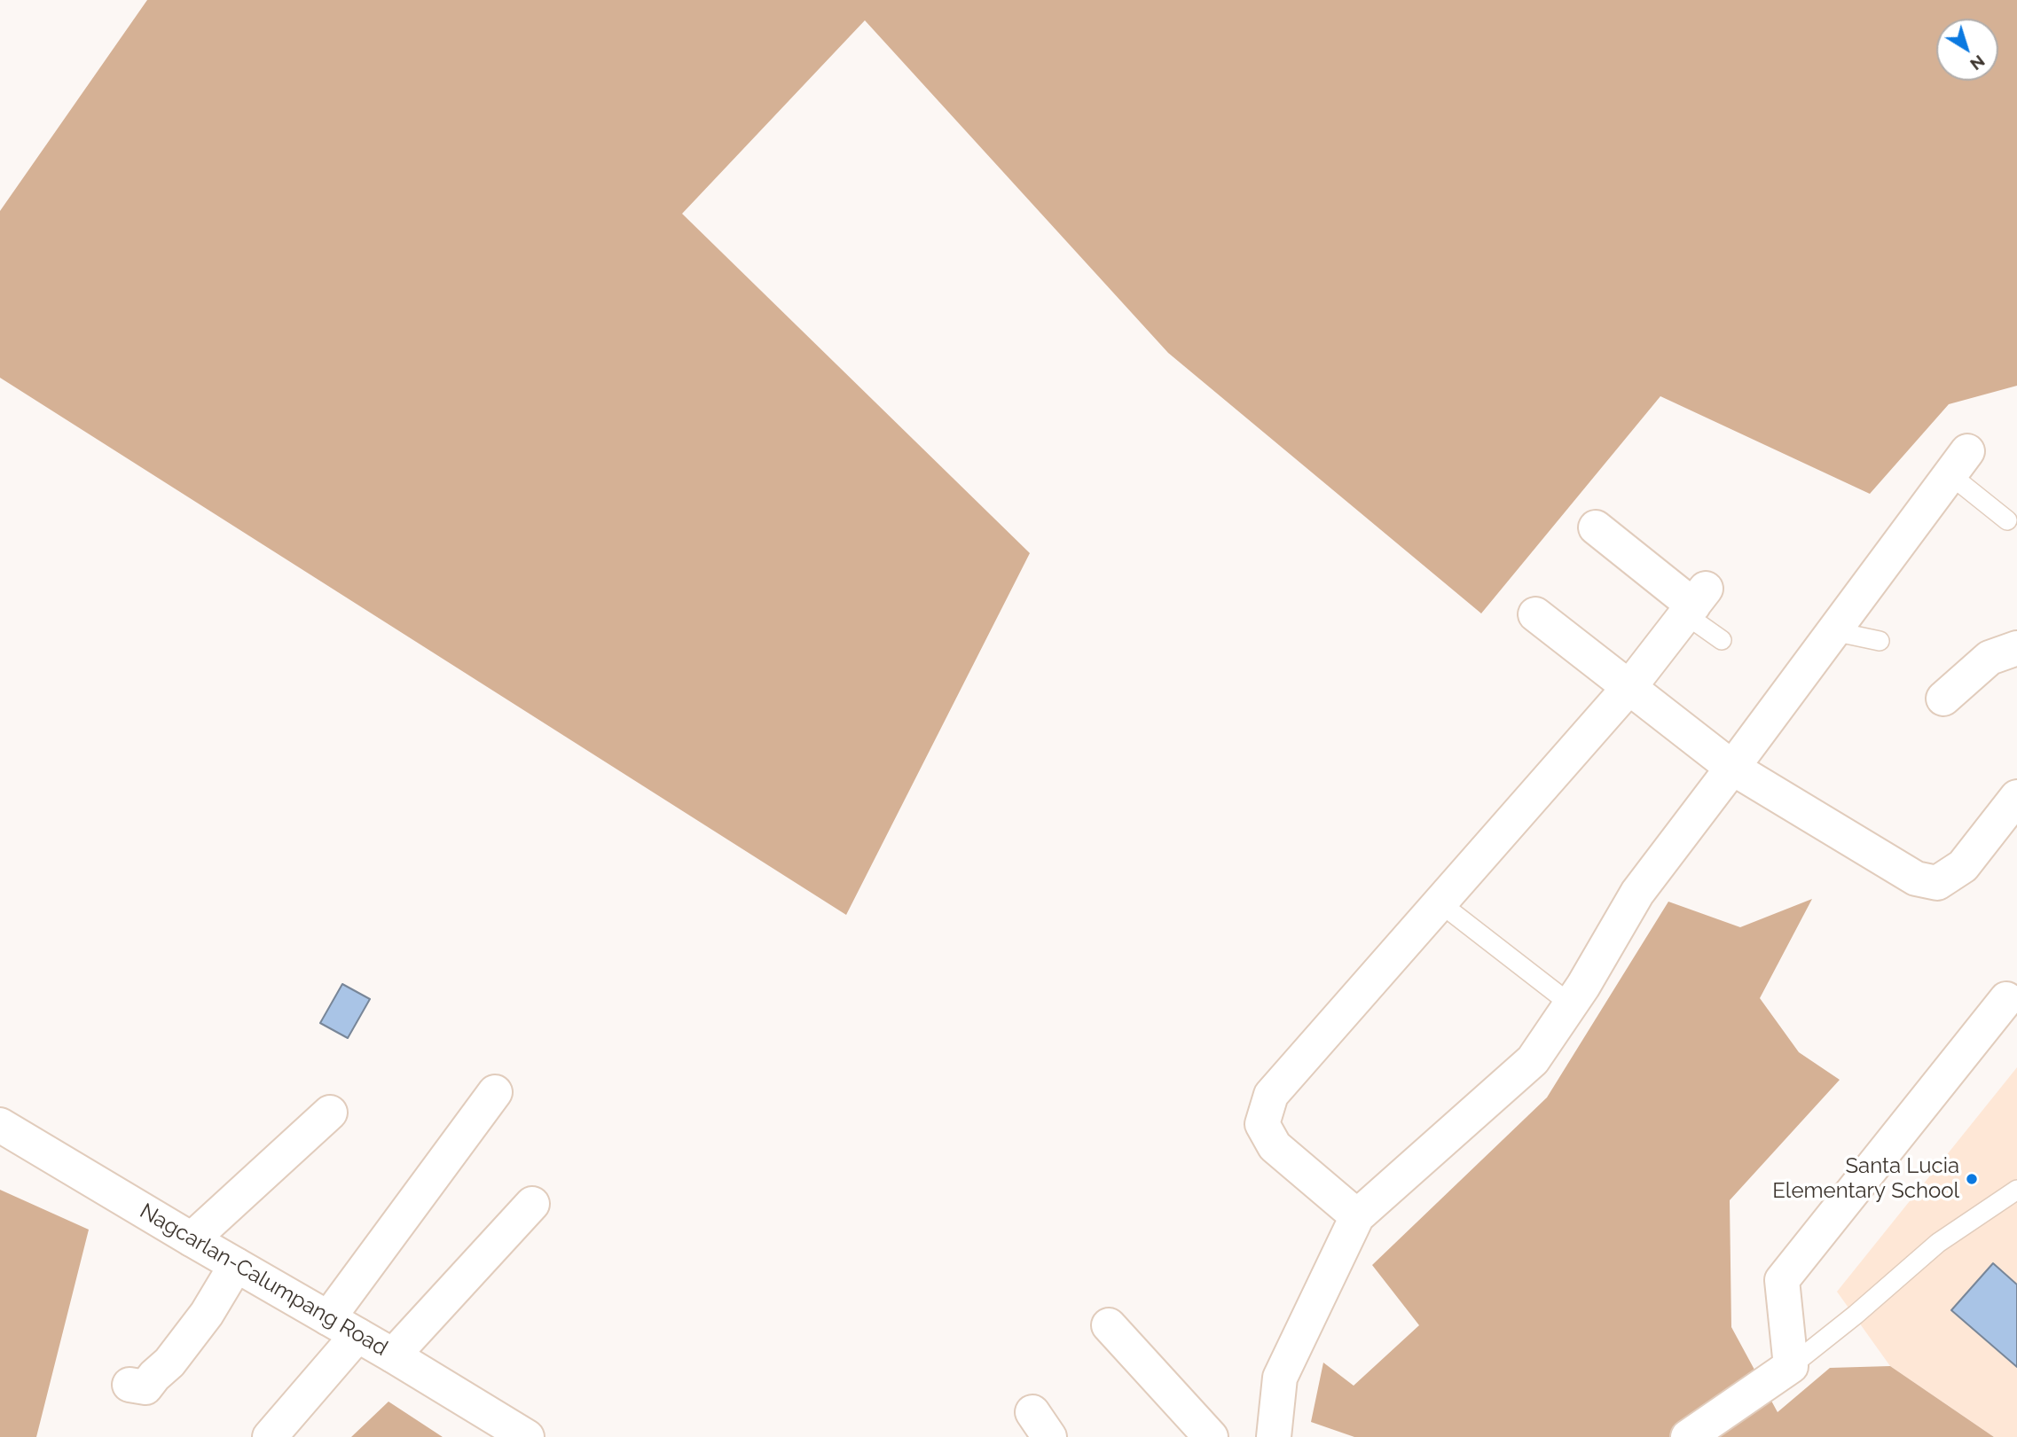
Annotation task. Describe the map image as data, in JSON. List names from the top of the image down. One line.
{"streets":{"street":["Nagcarlan-Calumpang Road"]},"places":["Santa Lucia Elementary School"],"north":"bottom right"}
